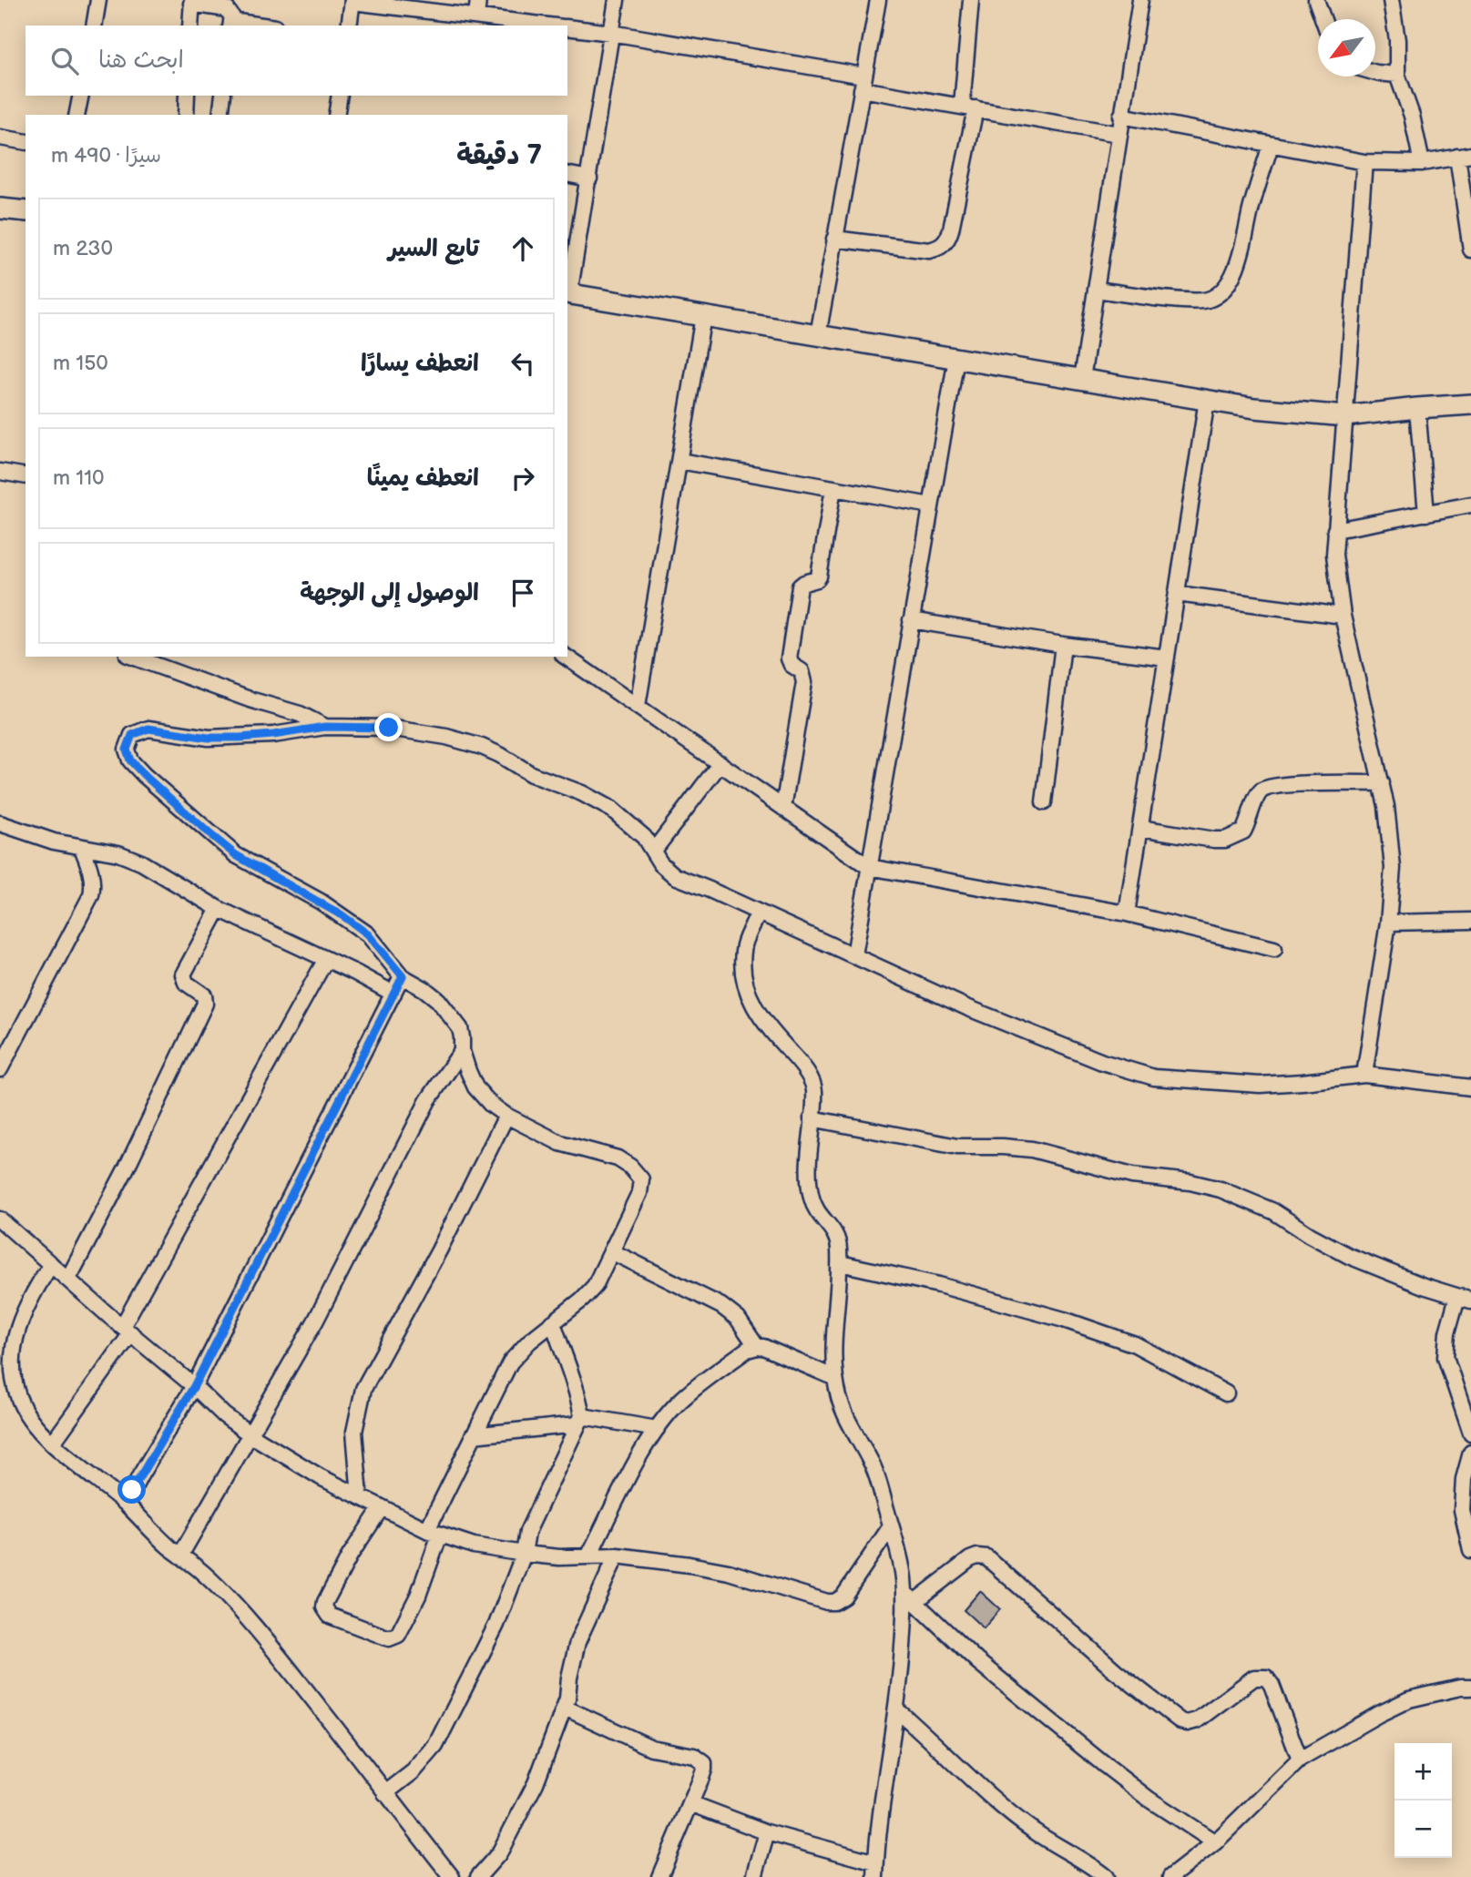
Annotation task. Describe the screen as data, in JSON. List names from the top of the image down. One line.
{"north":"bottom left","page":{"search":"ابحث هنا","heading":["7 دقيقة","سيرًا · 490 m"],"list":[["تابع السير","230 m"],["انعطف يسارًا","150 m"],["انعطف يمينًا","110 m"],"الوصول إلى الوجهة"],"map_buttons":["+","−"]}}
